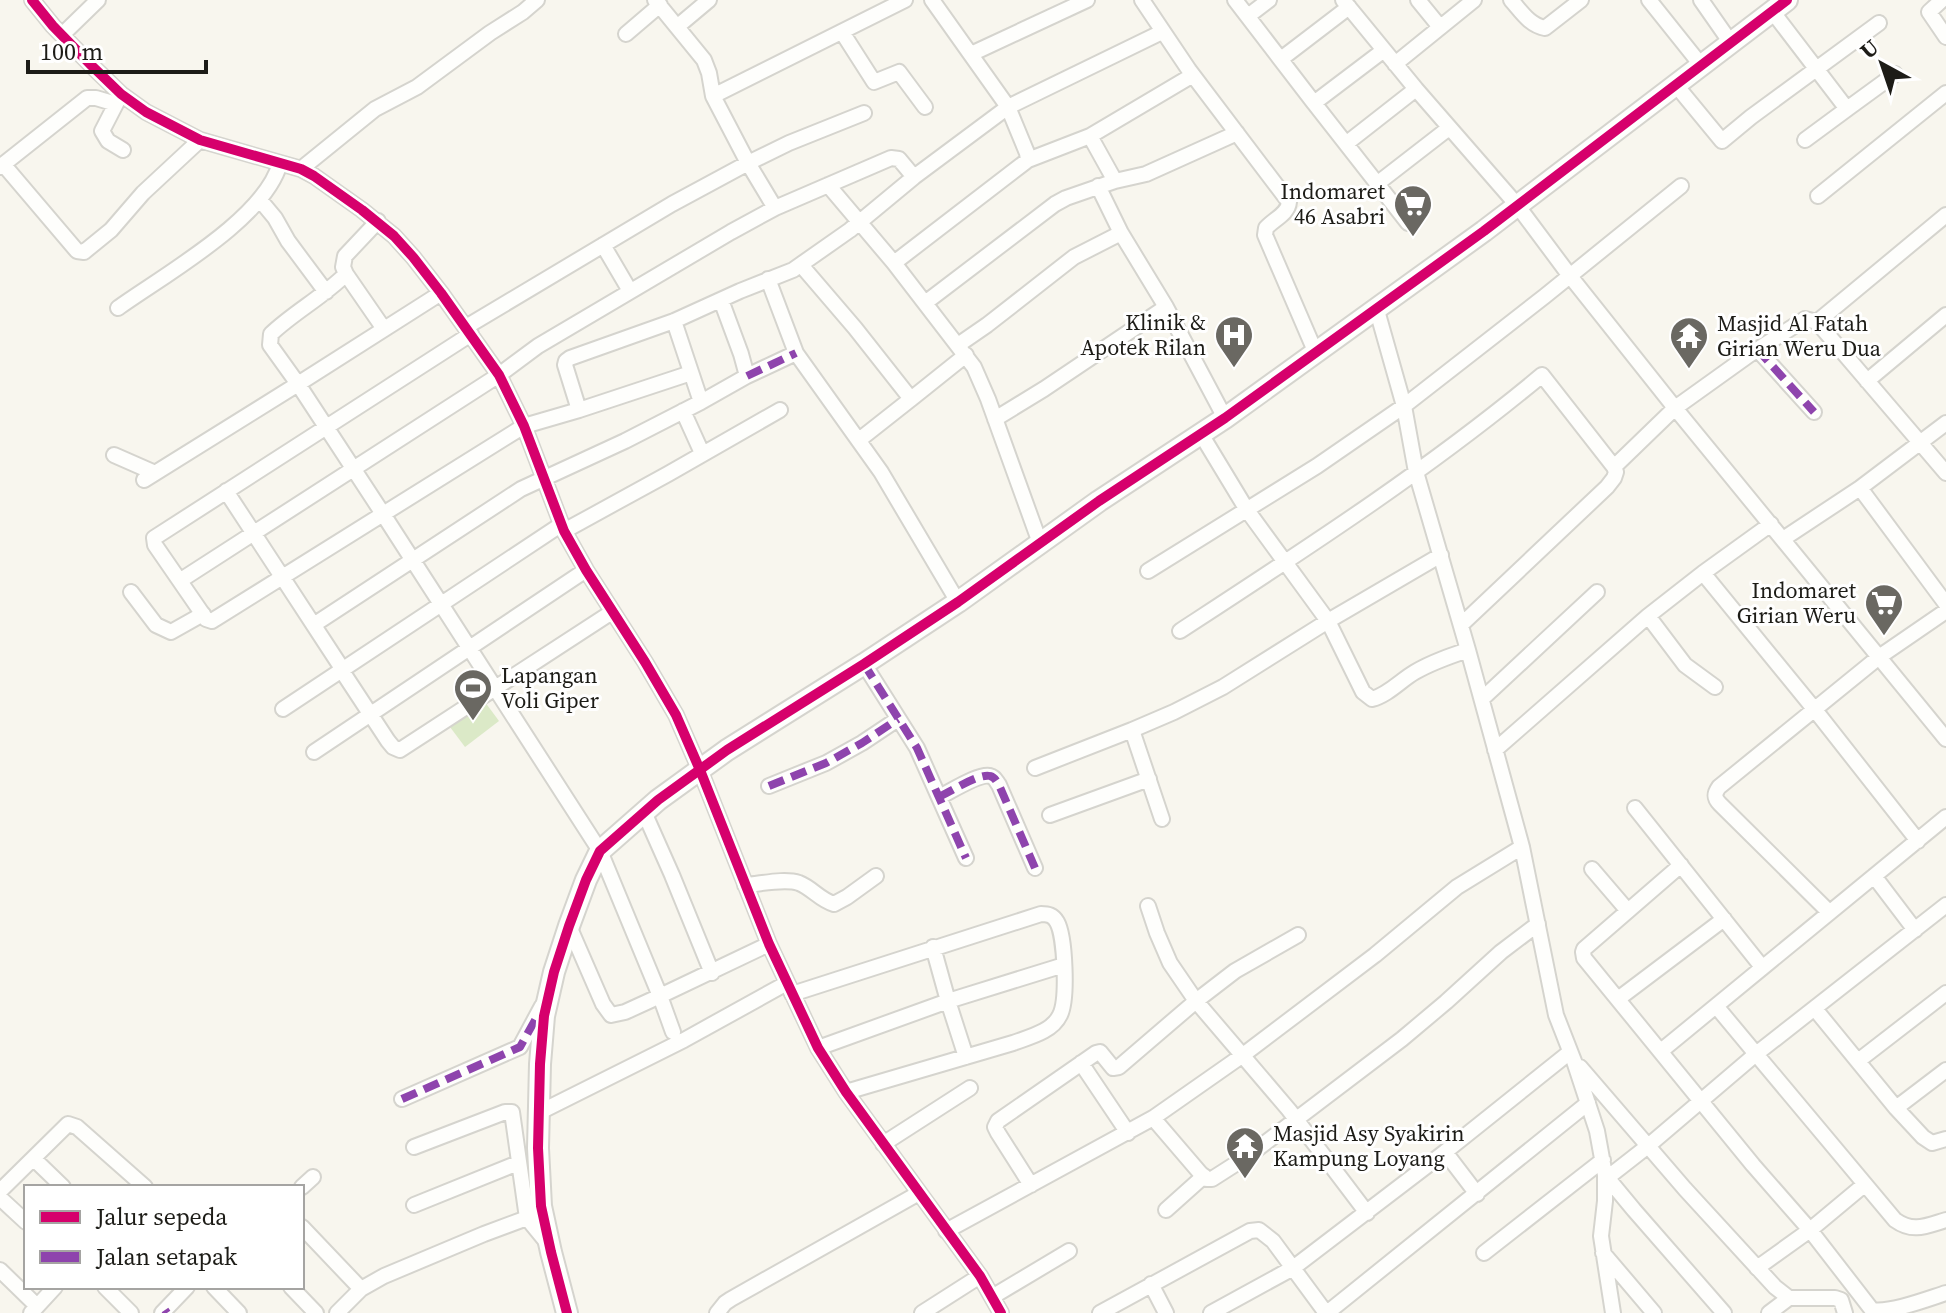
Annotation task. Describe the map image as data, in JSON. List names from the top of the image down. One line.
{"places":{"supermarket":["Indomaret 46 Asabri","Indomaret Girian Weru"],"hospital":["Klinik & Apotek Rilan"],"temple":["Masjid Al Fatah Girian Weru Dua","Masjid Asy Syakirin Kampung Loyang"],"sports":["Lapangan Voli Giper"]},"legend":["Jalur sepeda","Jalan setapak"],"scale_bar":"100 m","north":"top left"}
